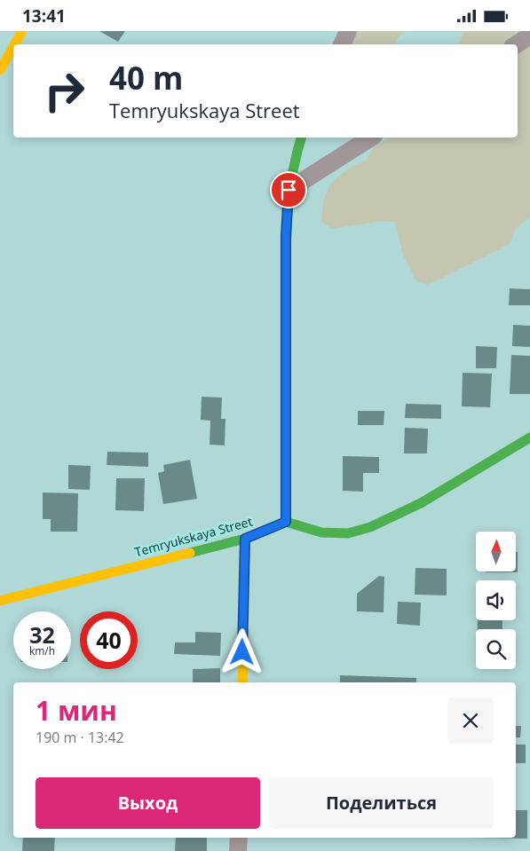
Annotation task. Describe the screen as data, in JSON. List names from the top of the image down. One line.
{"streets":{"street":["Temryukskaya Street"]},"north":"top","page":{"status":"13:41","turn":["40 m","Temryukskaya Street"],"speed":"32 km/h","limit":"40","heading":["1 мин","190 m · 13:42"],"buttons":["Выход","Поделиться"]}}
